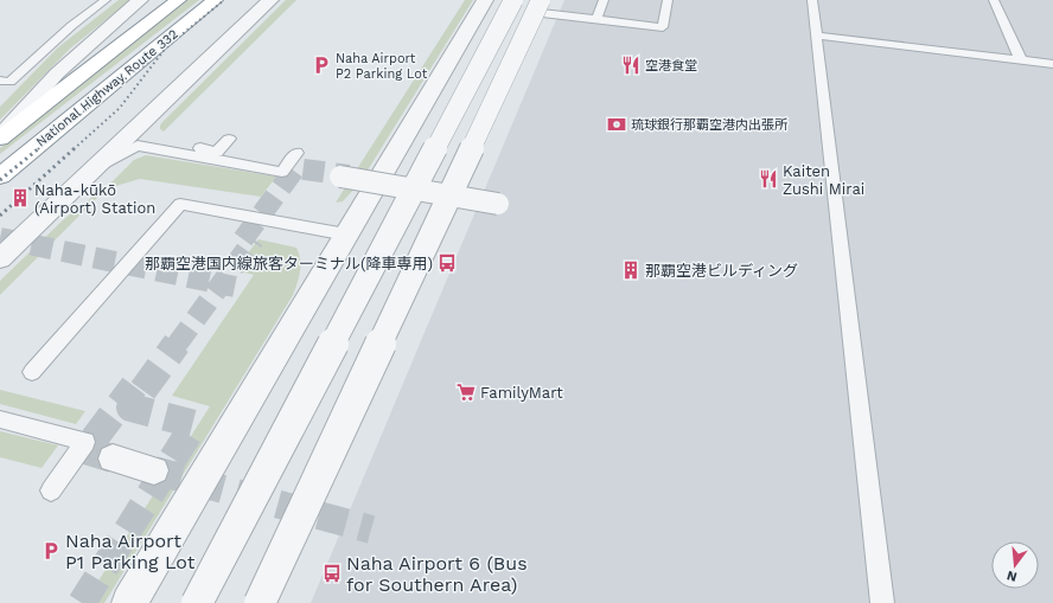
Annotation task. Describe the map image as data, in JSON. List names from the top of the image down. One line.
{"streets":{"highway":["National Highway Route 332"]},"places":{"parking":["Naha Airport P2 Parking Lot","Naha Airport P1 Parking Lot"],"restaurant":["空港食堂","Kaiten Zushi Mirai"],"bank":["琉球銀行那覇空港内出張所"],"building":["Naha-kūkō (Airport) Station","那覇空港ビルディング"],"bus stop":["那覇空港国内線旅客ターミナル(降車専用)","Naha Airport 6 (Bus for Southern Area)"],"supermarket":["FamilyMart"]},"north":"bottom"}
